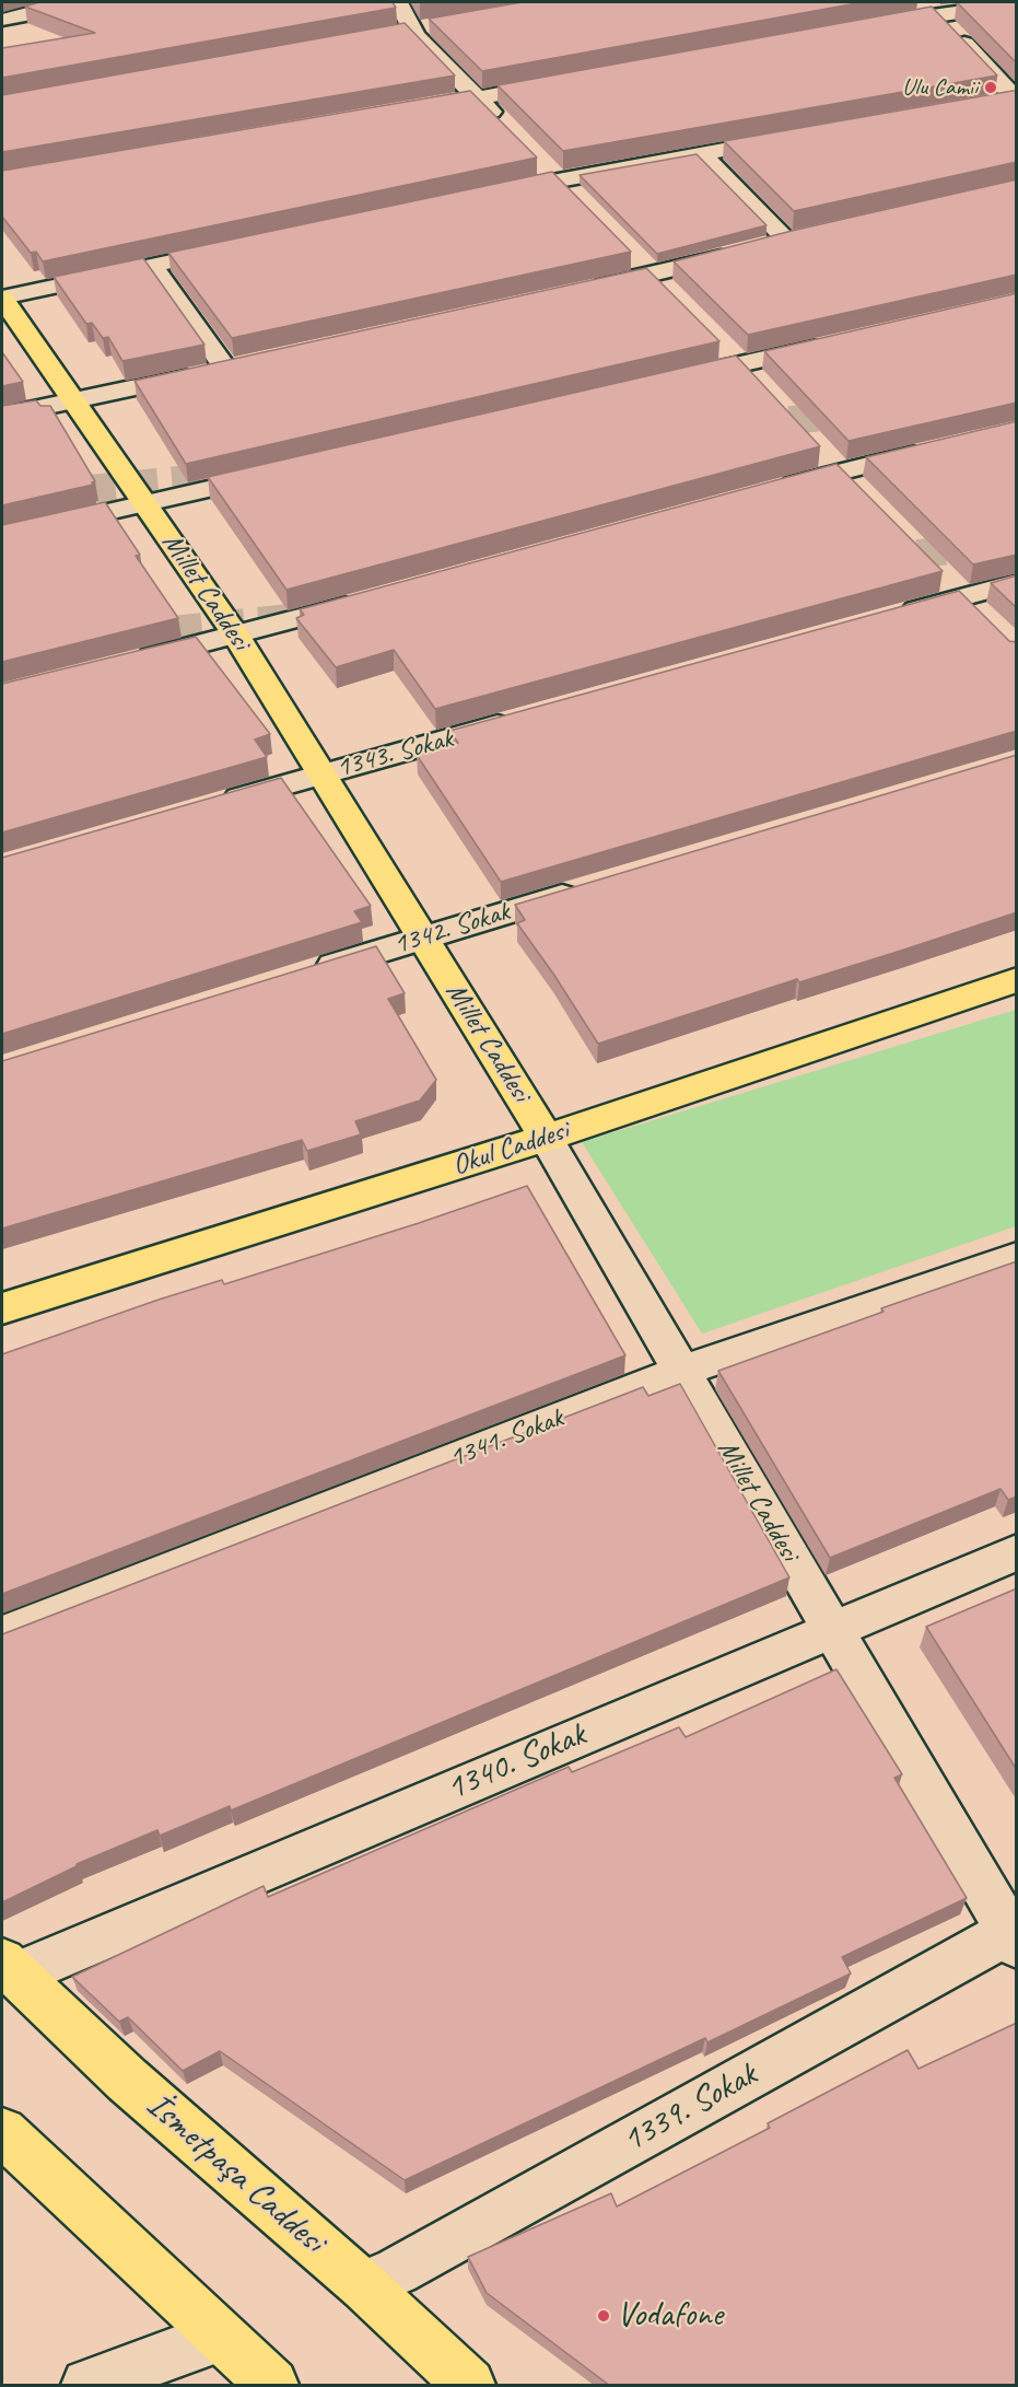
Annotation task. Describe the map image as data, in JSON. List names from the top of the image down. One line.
{"streets":{"main road":["Millet Caddesi","Okul Caddesi","İsmetpaşa Caddesi"],"street":["1343. Sokak","1342. Sokak","1341. Sokak","1340. Sokak","1339. Sokak"]},"crossings":[["Millet Caddesi","1343. Sokak"],["Millet Caddesi","1342. Sokak"],["Millet Caddesi","Okul Caddesi"],["Millet Caddesi","1341. Sokak"],["Millet Caddesi","1340. Sokak"],["Millet Caddesi","1339. Sokak"],["1340. Sokak","İsmetpaşa Caddesi"],["1339. Sokak","İsmetpaşa Caddesi"]],"places":["Ulu Camii","Vodafone"]}
